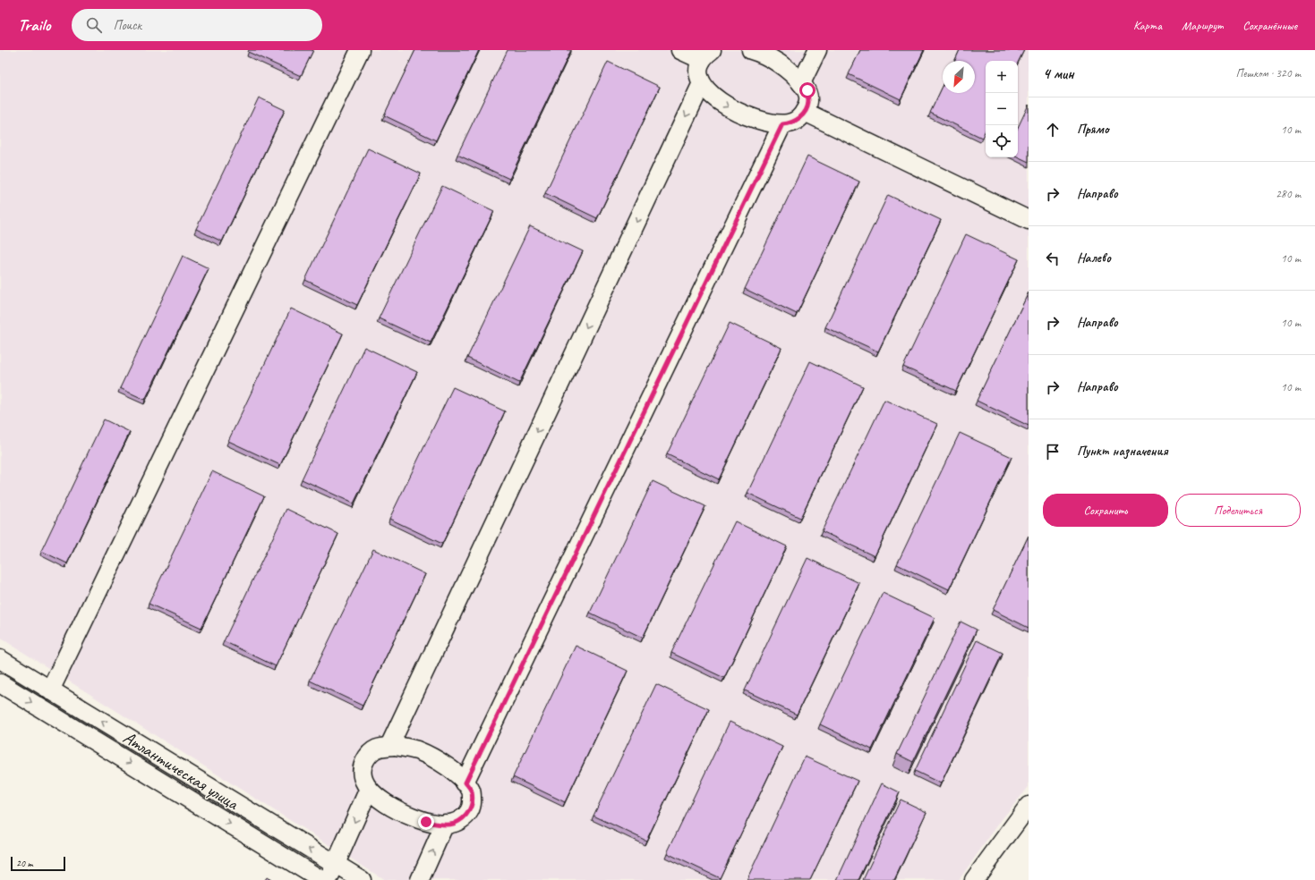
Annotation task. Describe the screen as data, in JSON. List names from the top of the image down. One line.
{"streets":{"street":["Атлантическая улица"]},"scale_bar":"20 m","north":"bottom left","page":{"header":"Trailo","search":"Поиск","nav":["Карта","Маршрут","Сохранённые"],"heading":["4 мин","Пешком · 320 m"],"map_buttons":["+","−"],"list":[["Прямо","10 m"],["Направо","280 m"],["Налево","10 m"],["Направо","10 m"],["Направо","10 m"],"Пункт назначения"],"buttons":["Сохранить","Поделиться"],"scale":"20 m"}}
